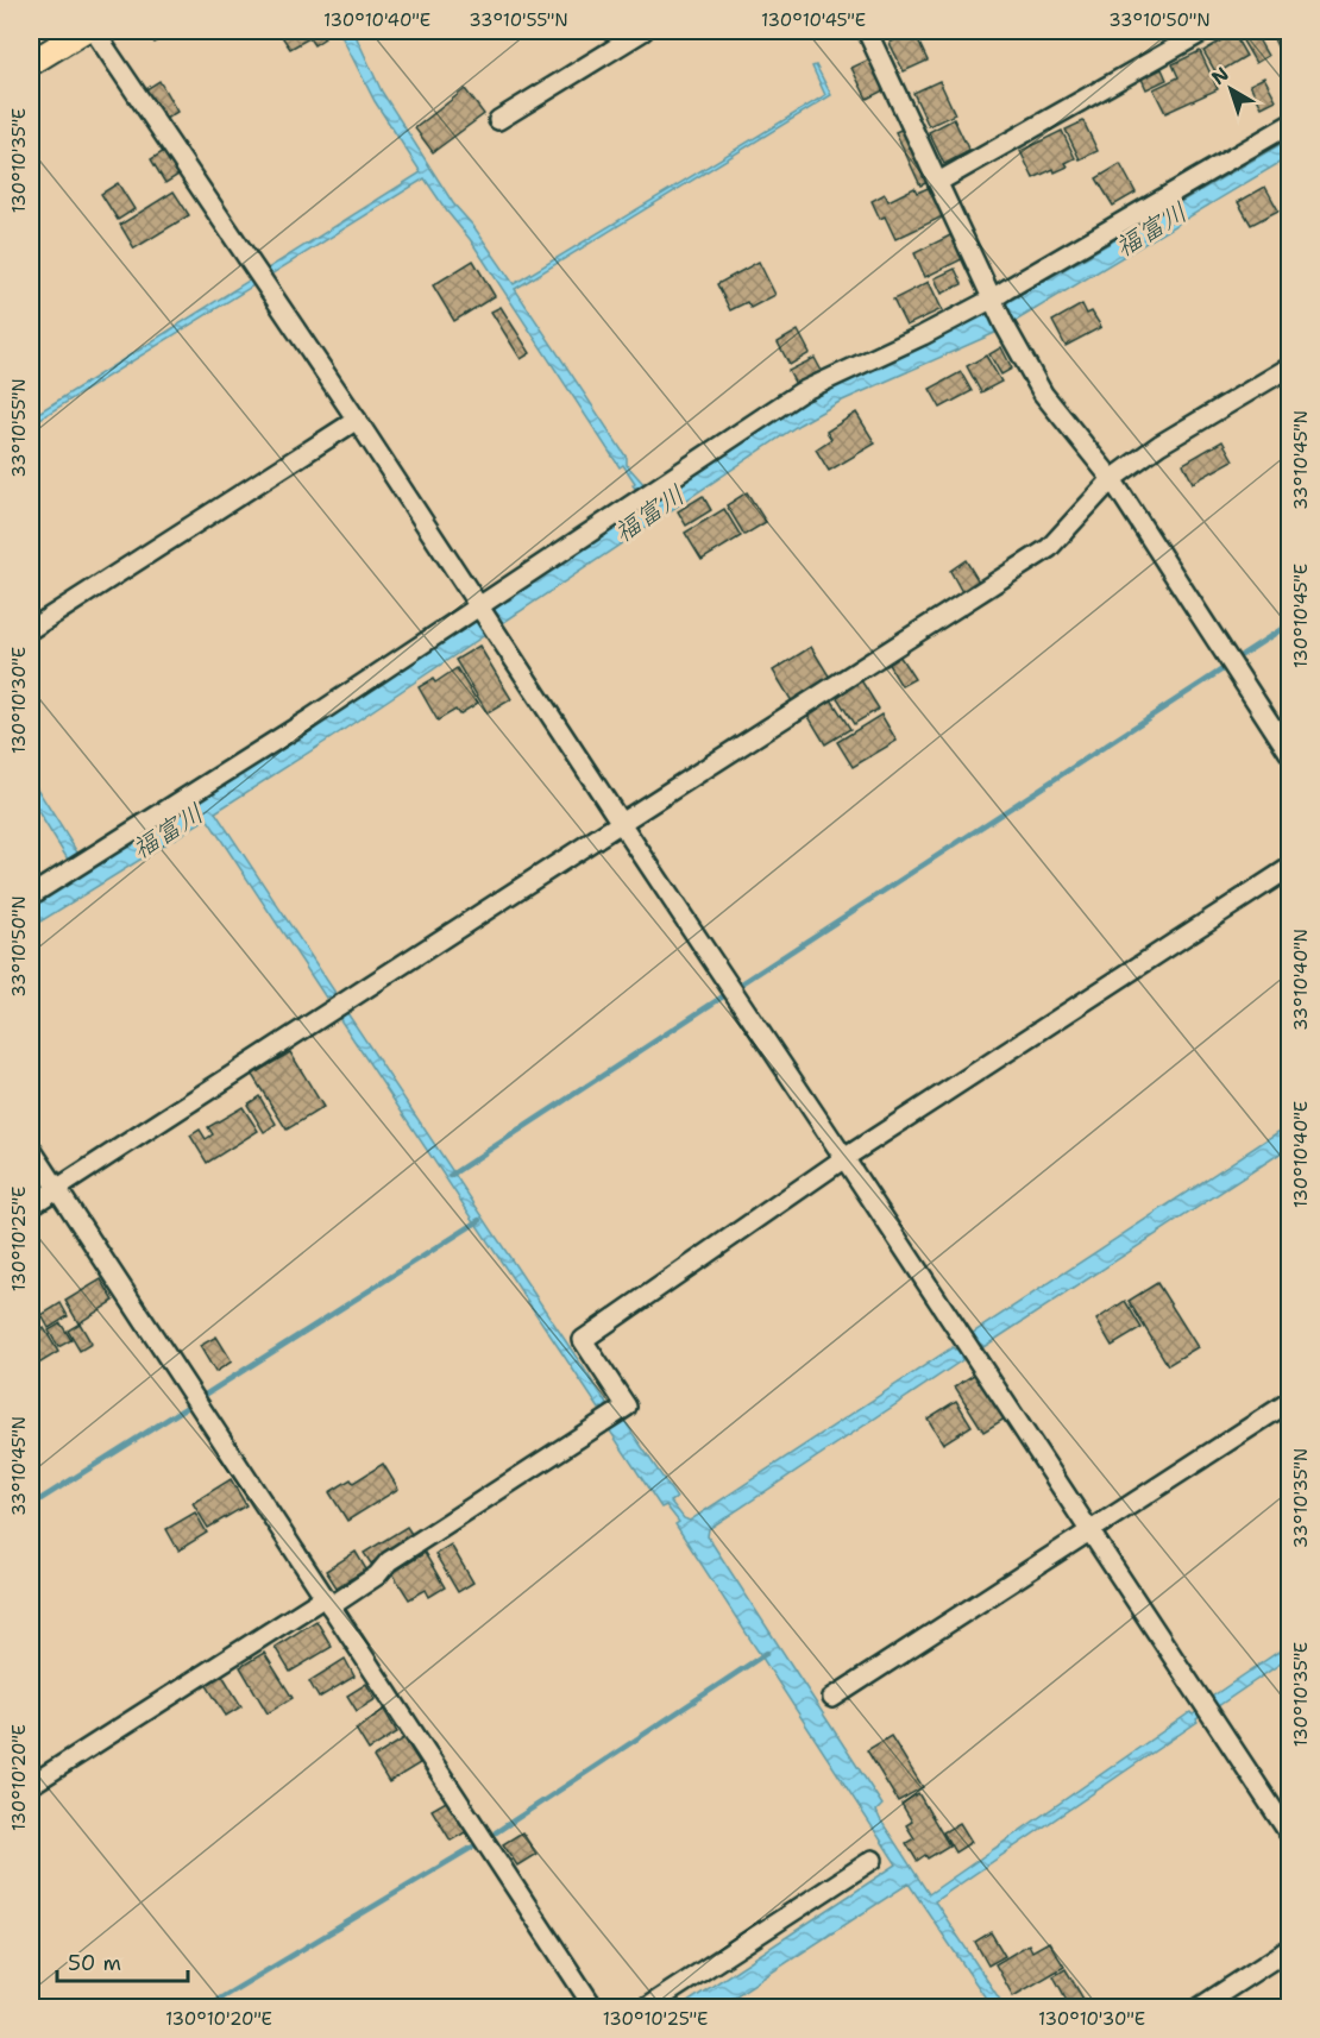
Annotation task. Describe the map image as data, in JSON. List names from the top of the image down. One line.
{"water":["福富川"],"scale_bar":"50 m","north":"top left","coordinates":["130°10'40\"E","33°10'55\"N","130°10'45\"E","33°10'50\"N","130°10'35\"E","33°10'45\"N","130°10'30\"E","33°10'40\"N","130°10'25\"E","33°10'35\"N","130°10'20\"E"]}
